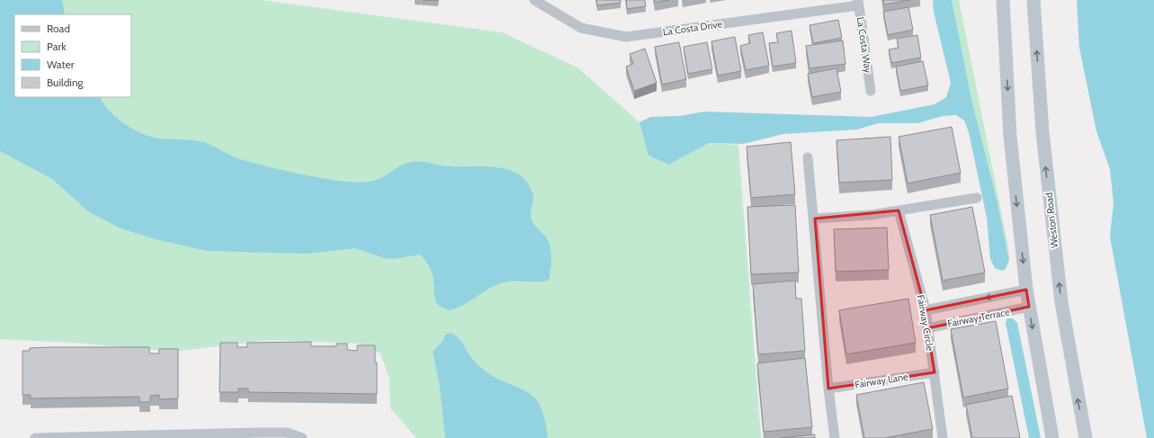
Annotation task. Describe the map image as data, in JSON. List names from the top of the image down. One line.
{"streets":{"main road":["Weston Road"],"street":["La Costa Drive","La Costa Way","Fairway Terrace","Fairway Circle","Fairway Lane"]},"crossings":[["La Costa Drive","La Costa Way"],["Fairway Terrace","Fairway Circle"],["Fairway Circle","Fairway Lane"]],"legend":["Road","Park","Water","Building"]}
